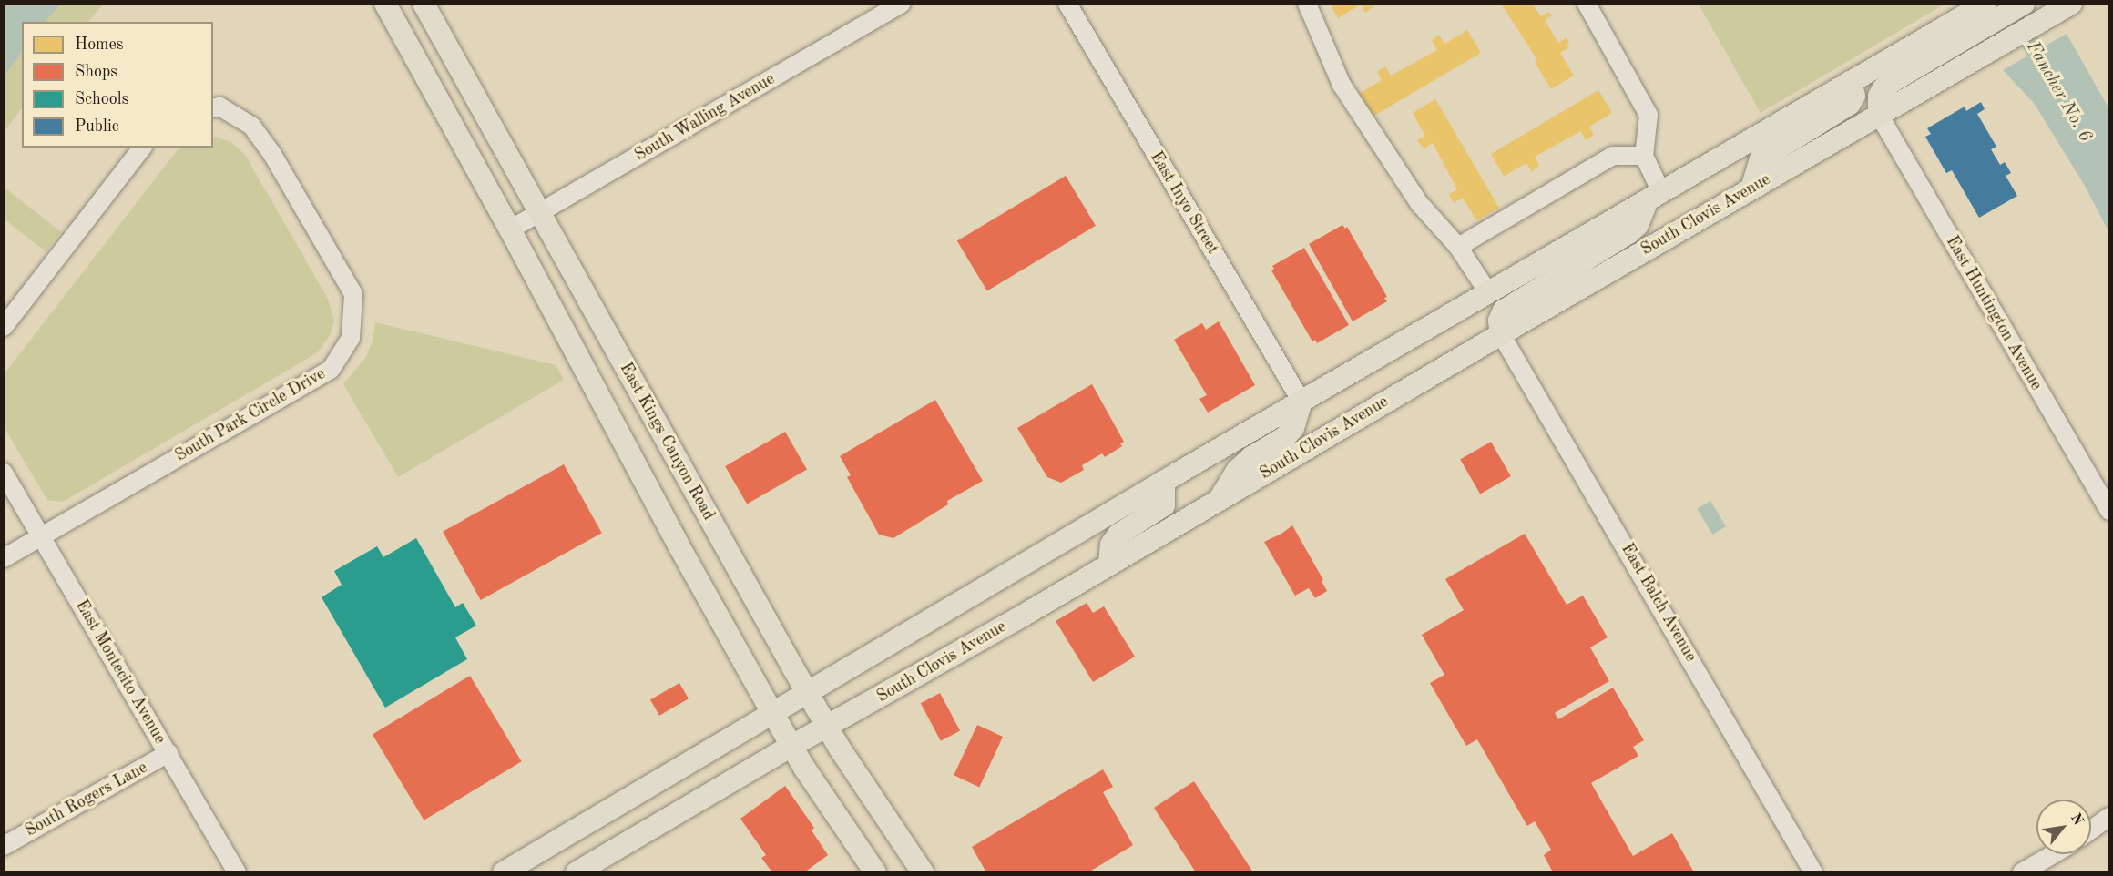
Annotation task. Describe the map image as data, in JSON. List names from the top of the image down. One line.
{"streets":{"main road":["South Clovis Avenue","East Kings Canyon Road"],"street":["South Walling Avenue","East Inyo Street","East Huntington Avenue","South Park Circle Drive","East Balch Avenue","East Montecito Avenue","South Rogers Lane"]},"crossings":[["South Walling Avenue","East Kings Canyon Road"],["South Clovis Avenue","East Huntington Avenue"],["South Clovis Avenue","East Kings Canyon Road"],["South Clovis Avenue","East Balch Avenue"],["South Park Circle Drive","East Montecito Avenue"],["East Montecito Avenue","South Rogers Lane"]],"water":["Fancher No. 6"],"legend":["Homes","Shops","Schools","Public"],"north":"top right"}
